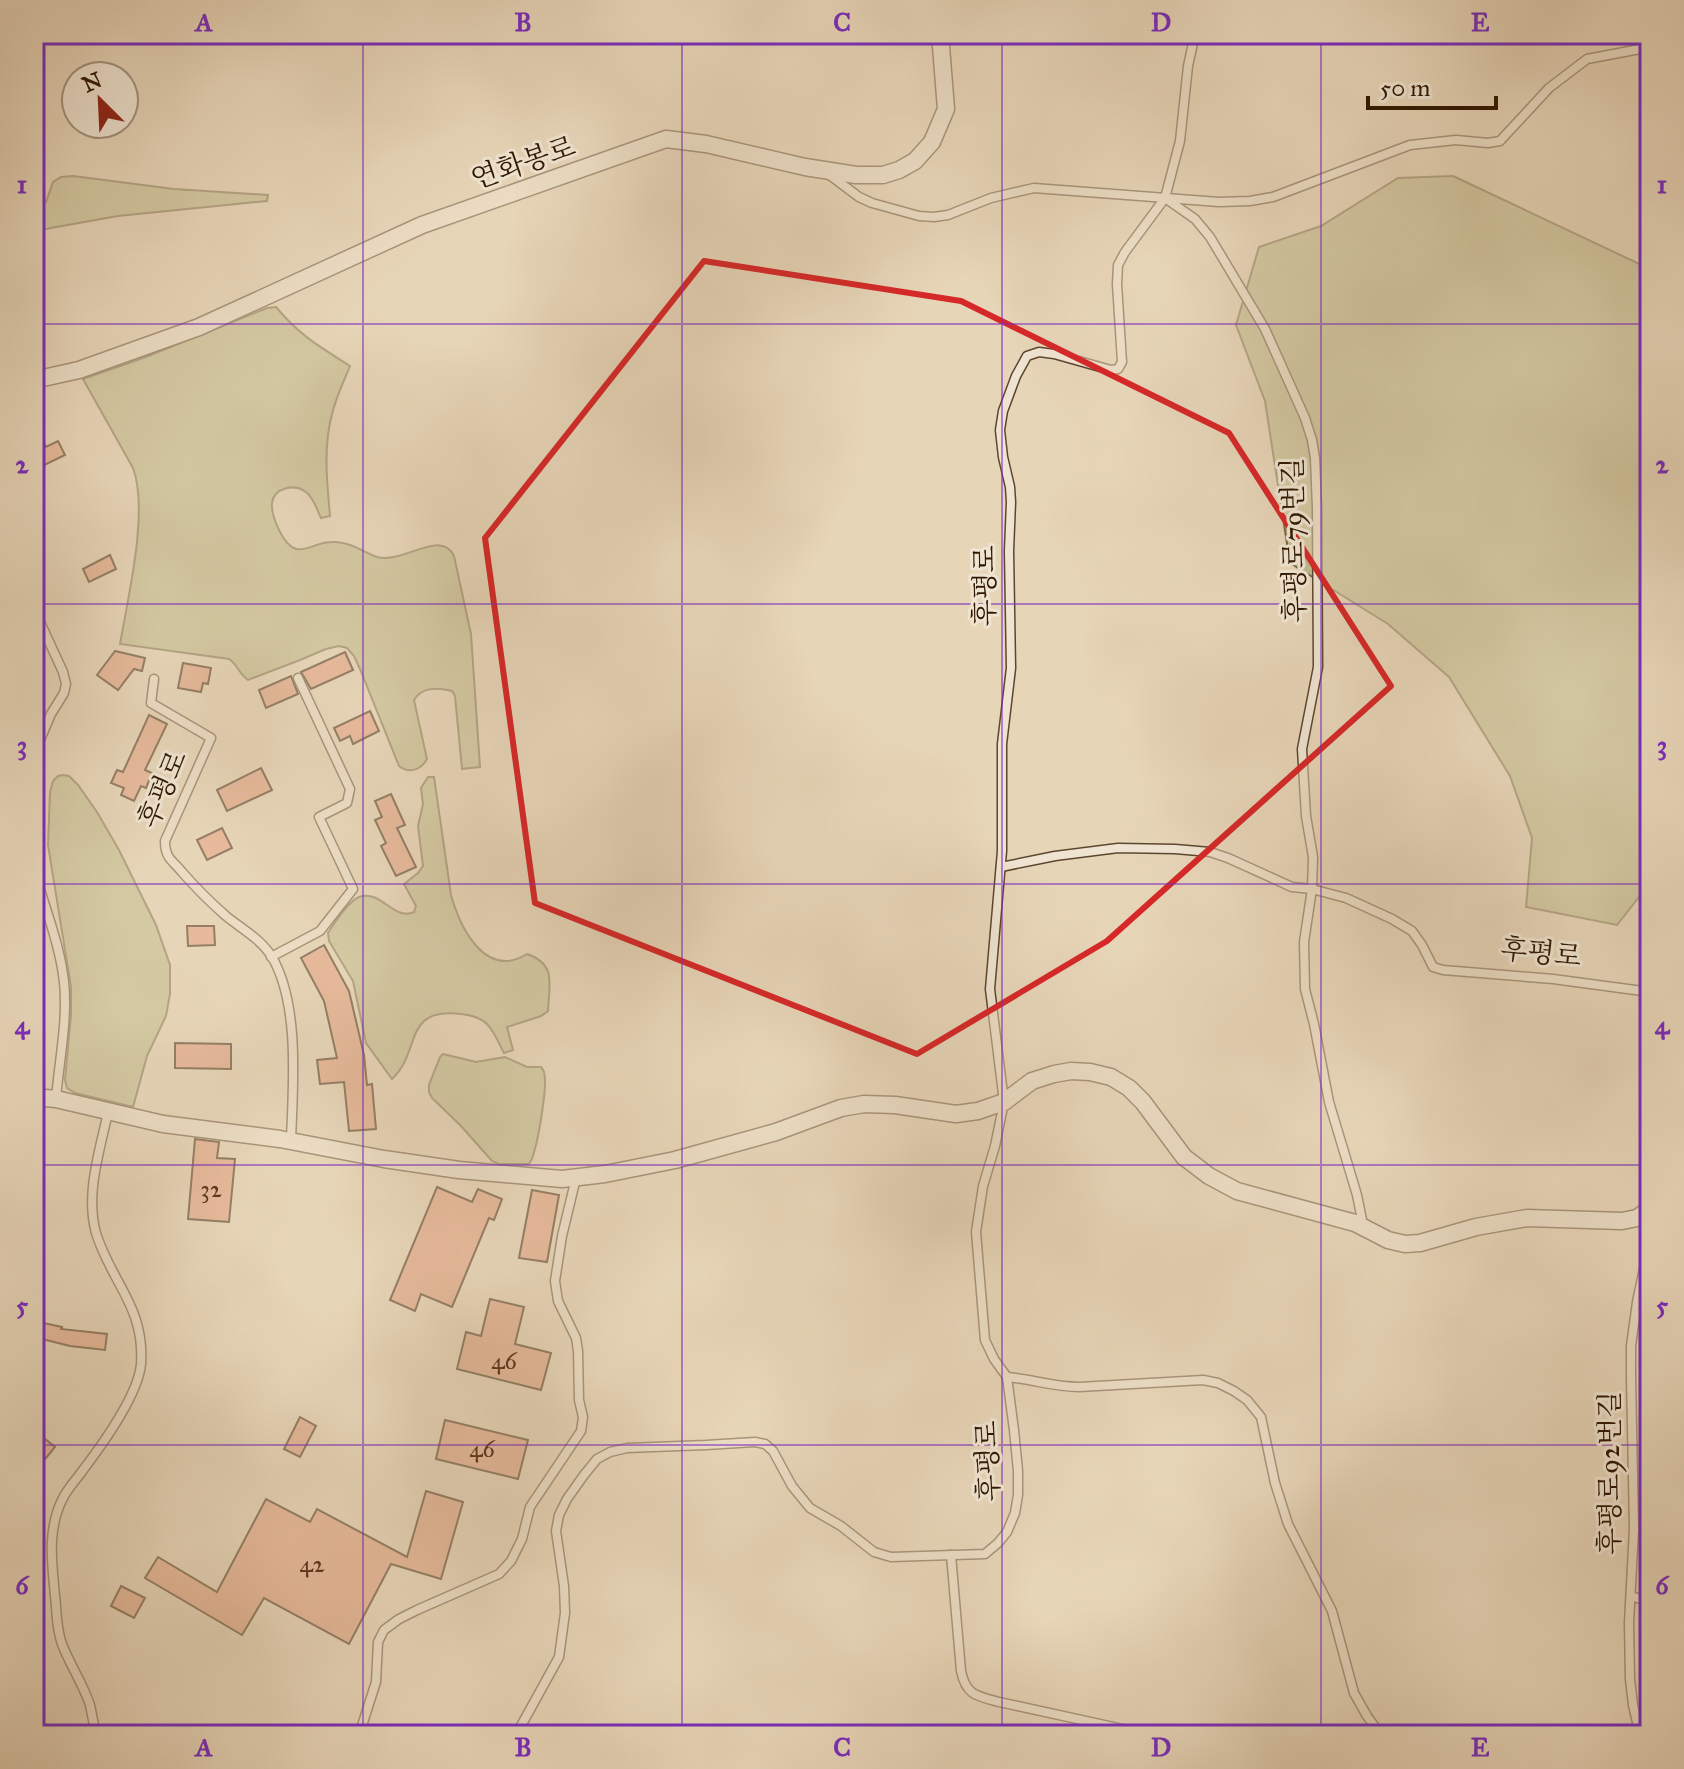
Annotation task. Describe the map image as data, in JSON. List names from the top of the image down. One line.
{"streets":{"street":["연화봉로"],"lane":["후평로79번길","후평로","후평로92번길"]},"crossings":[["후평로79번길","후평로"]],"house_numbers":["32","46","46","42"],"scale_bar":"50 m","north":"top left","grid":{"columns":["A","B","C","D","E"],"rows":["1","2","3","4","5","6"]}}
